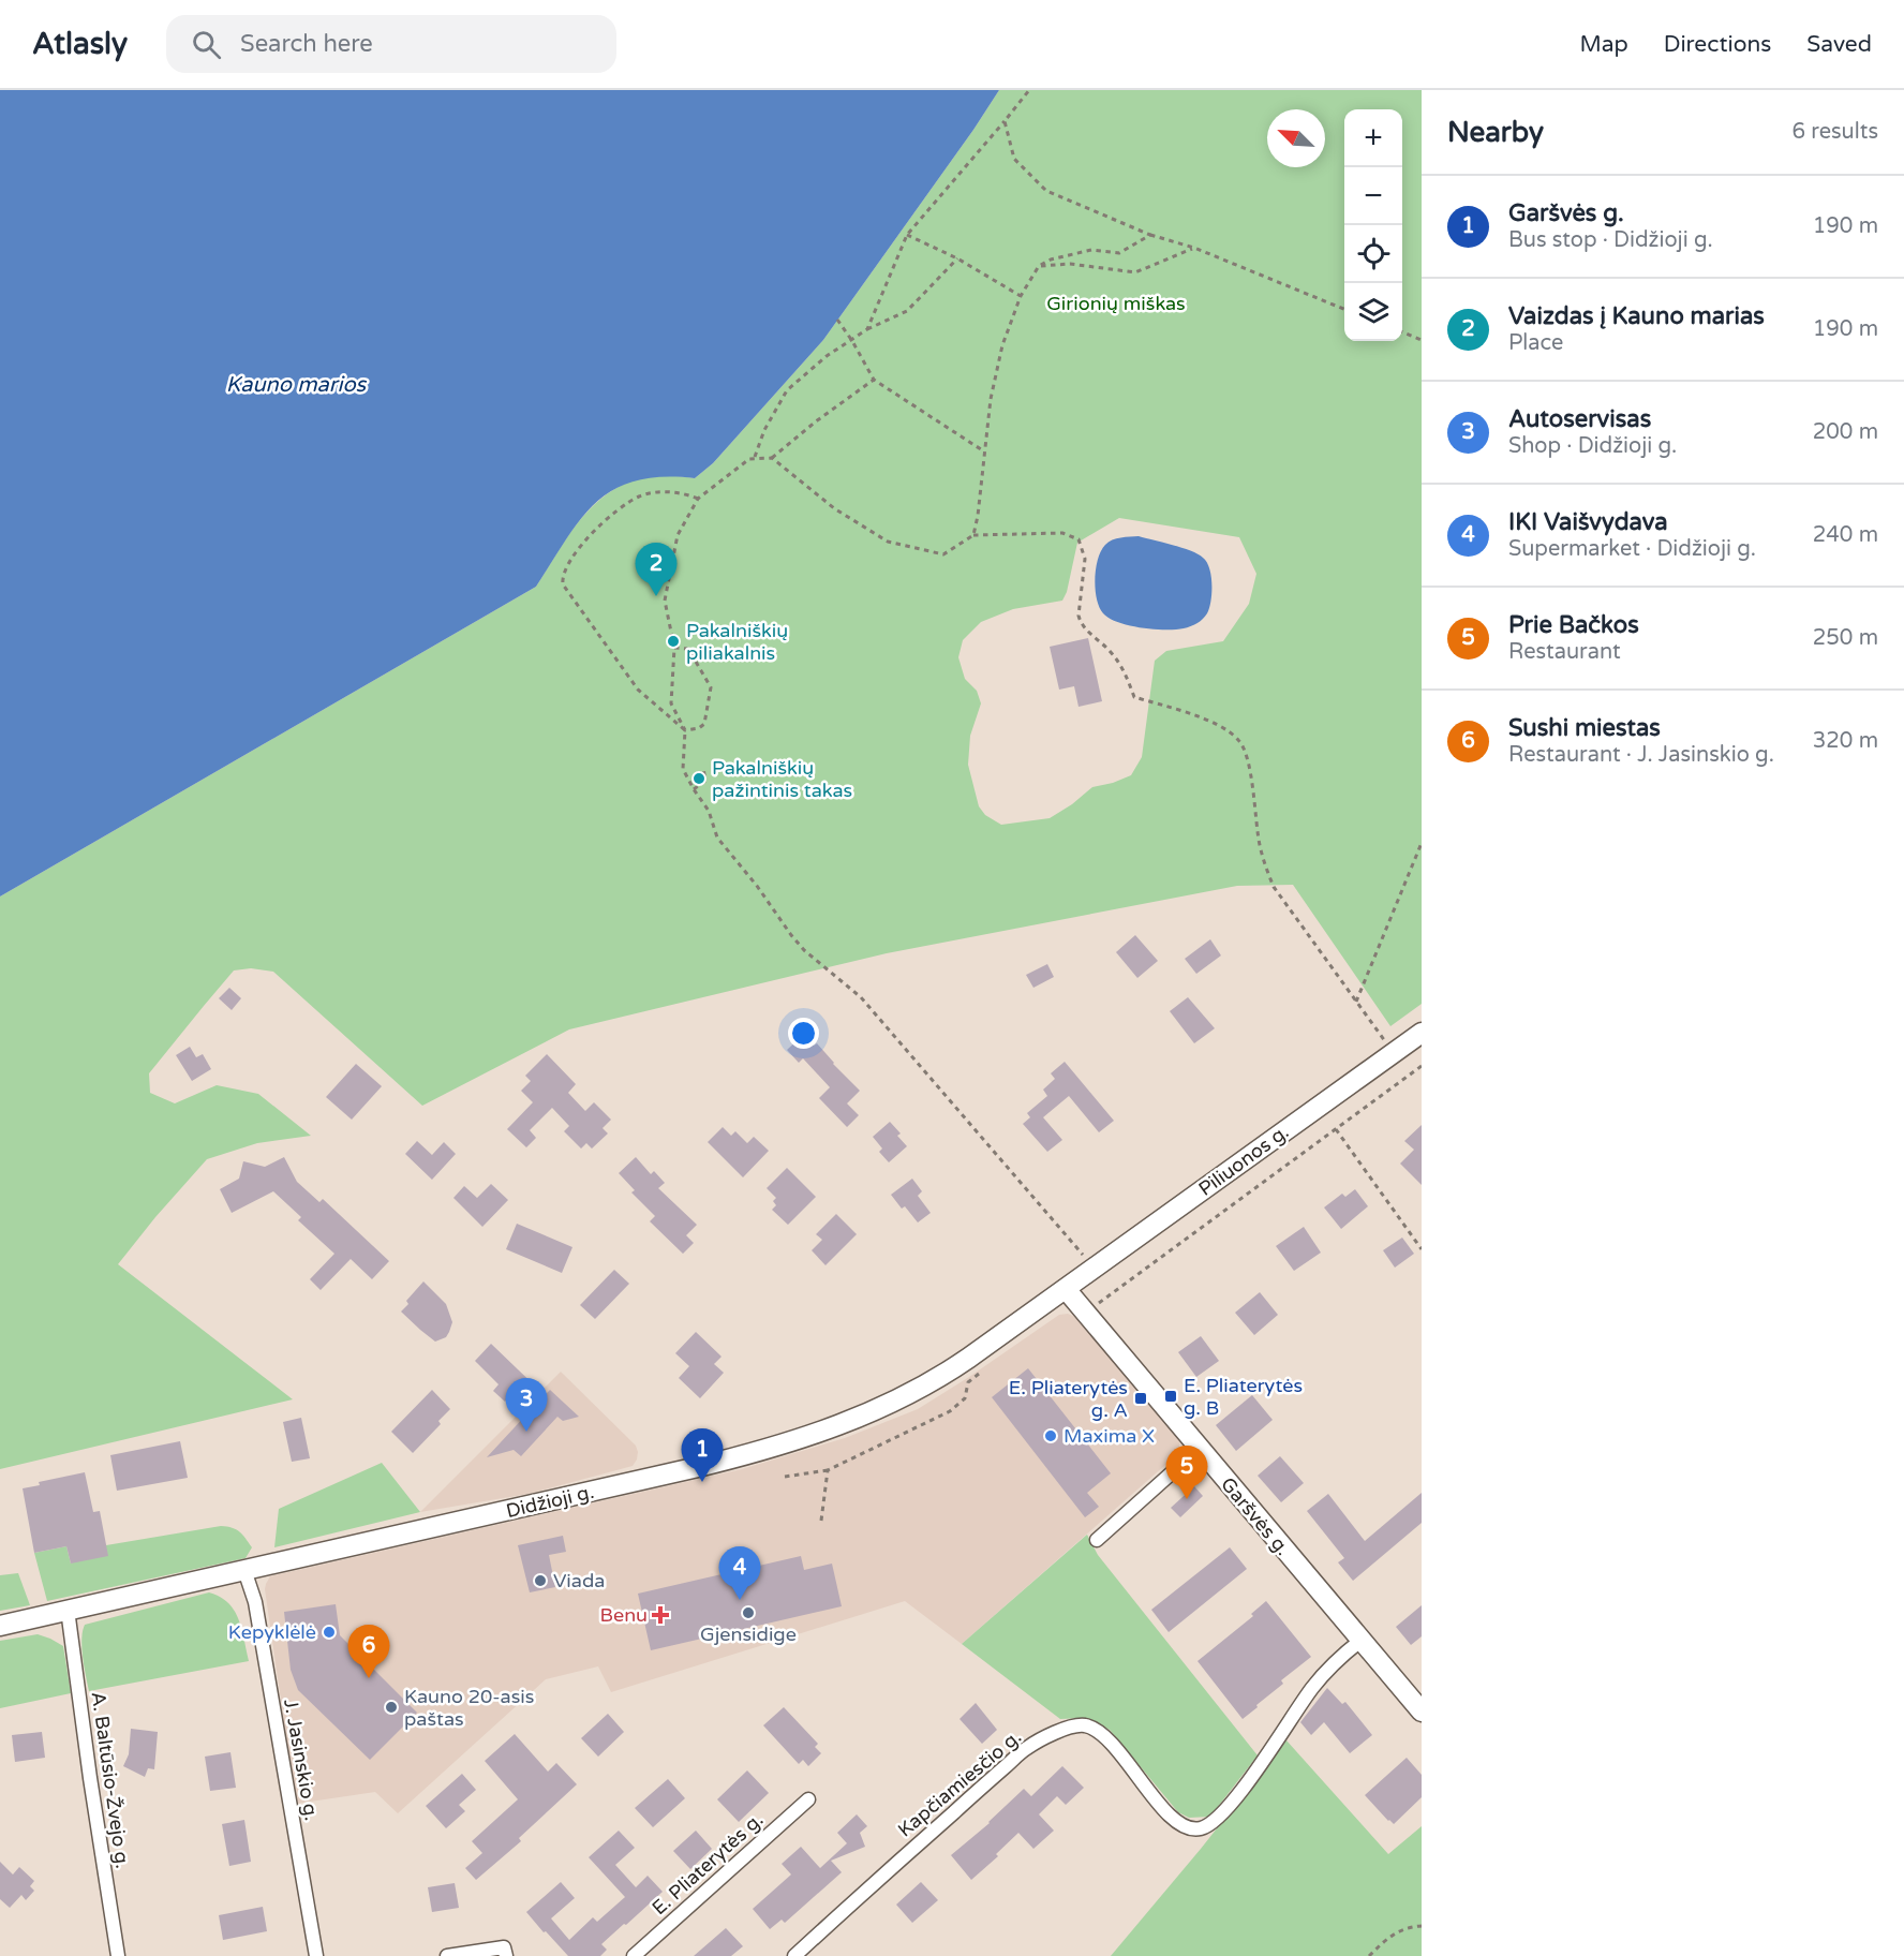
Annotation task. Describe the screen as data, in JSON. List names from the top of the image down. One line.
{"streets":{"main road":["Piliuonos g.","Didžioji g.","Garšvės g."],"street":["J. Jasinskio g.","A. Baltūsio-Žvejo g.","Kapčiamiesčio g.","E. Pliaterytės g."]},"crossings":[["Piliuonos g.","Didžioji g."],["Piliuonos g.","Garšvės g."],["Didžioji g.","Garšvės g."],["Didžioji g.","J. Jasinskio g."],["Didžioji g.","A. Baltūsio-Žvejo g."],["Garšvės g.","Kapčiamiesčio g."]],"water":["Kauno marios"],"parks":["Girionių miškas"],"places":{"other":["Pakalniškių piliakalnis","Pakalniškių pažintinis takas","Maxima X","Viada","Gjensidige","Kepyklėlė","Kauno 20-asis paštas"],"transit":["E. Pliaterytės g. B","E. Pliaterytės g. A"],"health":["Benu"]},"north":"top left","page":{"header":"Atlasly","search":"Search here","nav":["Map","Directions","Saved"],"heading":["Nearby","6 results"],"map_buttons":["+","−"],"list":[{"mark":"1","name":"Garšvės g.","note":"Bus stop · Didžioji g.","value":"190 m"},{"mark":"2","name":"Vaizdas į Kauno marias","note":"Place","value":"190 m"},{"mark":"3","name":"Autoservisas","note":"Shop · Didžioji g.","value":"200 m"},{"mark":"4","name":"IKI Vaišvydava","note":"Supermarket · Didžioji g.","value":"240 m"},{"mark":"5","name":"Prie Bačkos","note":"Restaurant","value":"250 m"},{"mark":"6","name":"Sushi miestas","note":"Restaurant · J. Jasinskio g.","value":"320 m"}],"pins":["2","3","1","5","4","6"]}}
